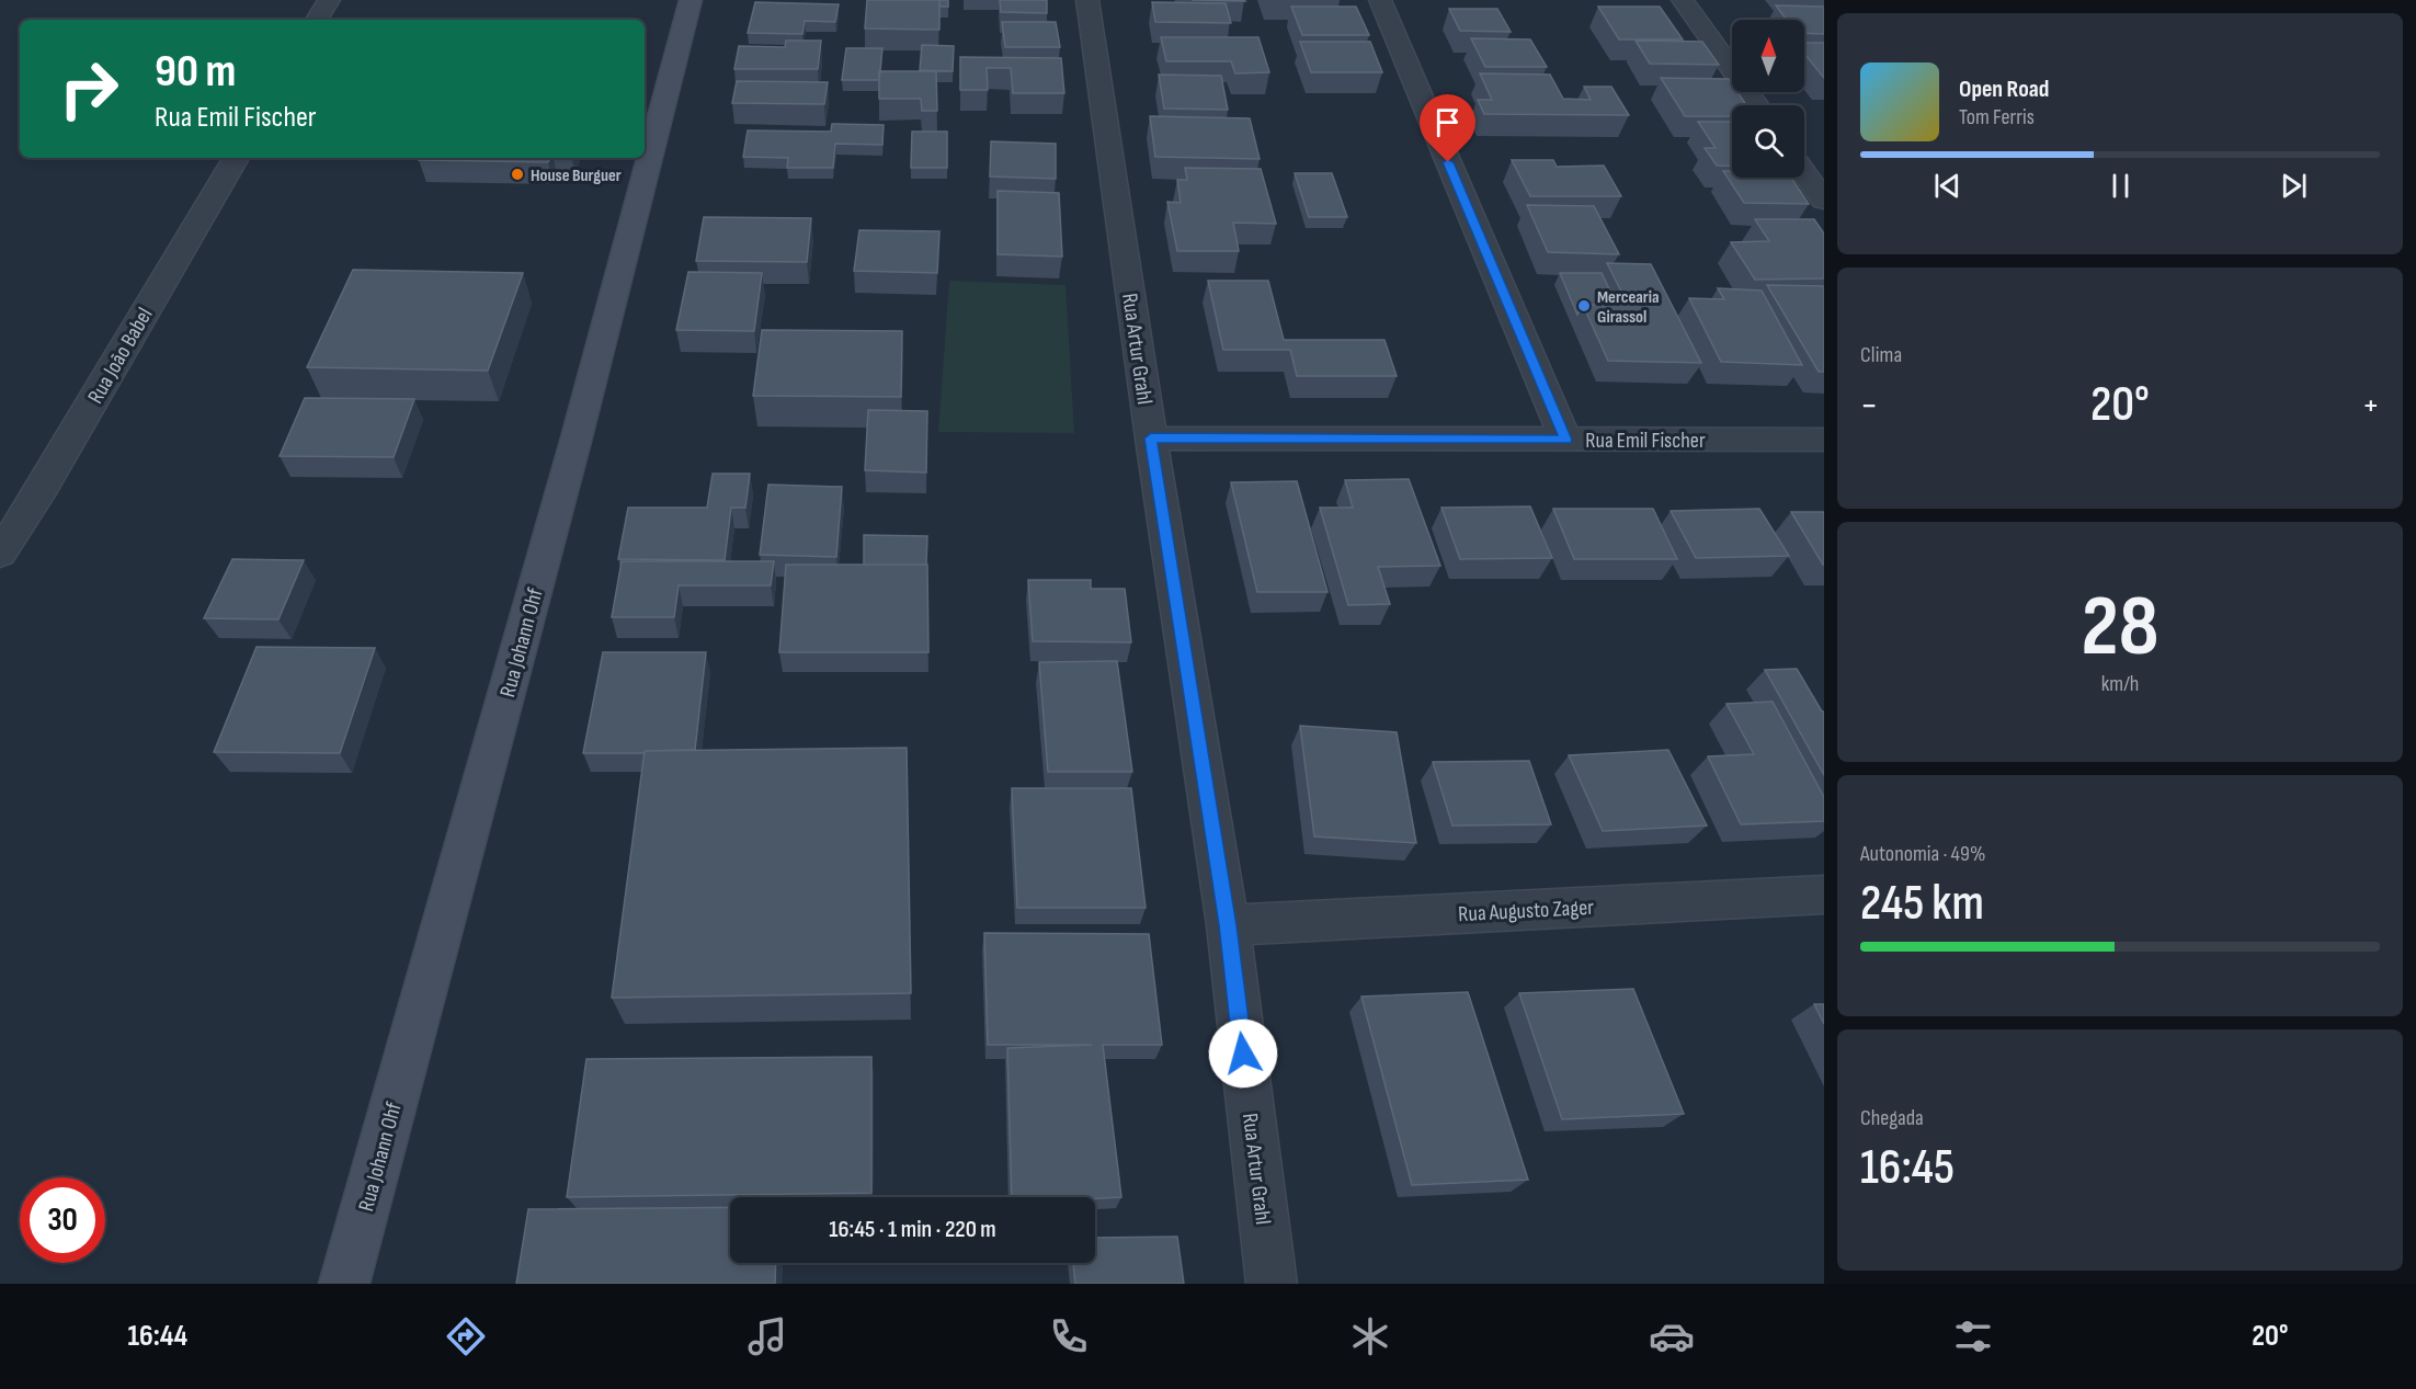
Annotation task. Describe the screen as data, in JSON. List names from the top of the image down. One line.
{"streets":{"main road":["Rua Johann Ohf"],"street":["Rua Artur Grahl","Rua João Babel","Rua Emil Fischer","Rua Augusto Zager"]},"crossings":[["Rua Artur Grahl","Rua Emil Fischer"],["Rua Artur Grahl","Rua Augusto Zager"]],"places":["House Burguer","Mercearia Girassol"],"north":"top","page":{"turn":["90 m","Rua Emil Fischer"],"song":["Open Road","Tom Ferris"],"tile":["Clima",["28","km/h"],["Autonomia · 49%","245 km"],["Chegada","16:45"]],"heat":["−","20°","+"],"limit":"30","trip":"16:45 · 1 min · 220 m","tabs":["16:44","20°"]}}
